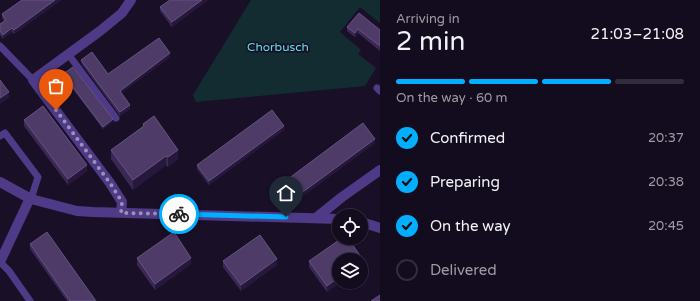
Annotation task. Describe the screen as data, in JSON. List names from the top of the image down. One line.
{"parks":["Chorbusch"],"page":{"heading":["2 min","Arriving in","21:03–21:08"],"bar":"On the way · 60 m","list":[["Confirmed","20:37"],["Preparing","20:38"],["On the way","20:45"],"Delivered"]}}
